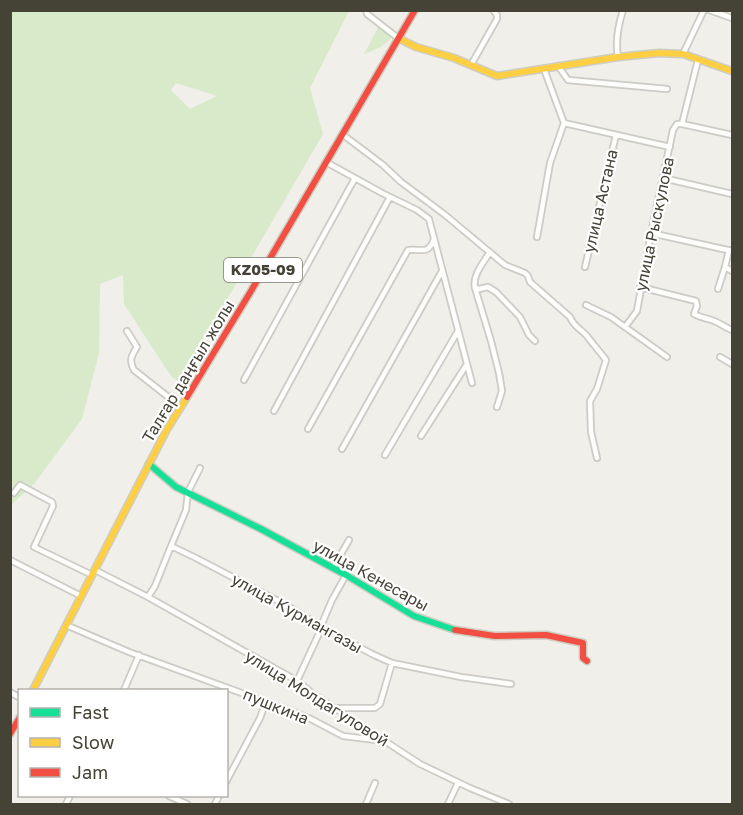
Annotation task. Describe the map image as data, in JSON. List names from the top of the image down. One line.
{"streets":{"street":["улица Астана","улица Рыскулова","KZ05-09","Талғар даңғыл жолы","улица Кенесары","улица Курмангазы","улица Молдагуловой","пушкина"]},"crossings":[["Талғар даңғыл жолы","улица Кенесары"],["Талғар даңғыл жолы","улица Молдагуловой"],["Талғар даңғыл жолы","пушкина"],["улица Молдагуловой","пушкина"]],"legend":["Fast","Slow","Jam"]}
